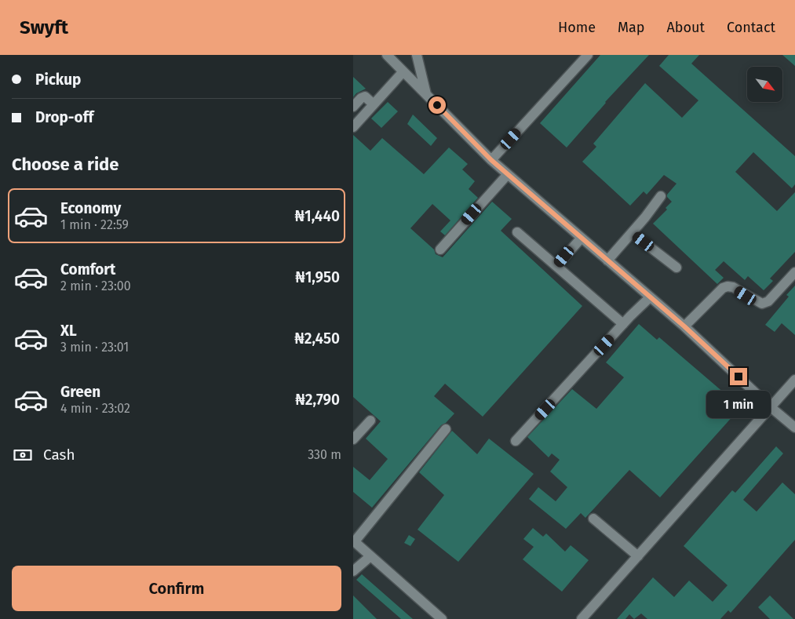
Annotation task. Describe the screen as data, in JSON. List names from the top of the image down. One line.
{"north":"bottom right","page":{"header":"Swyft","nav":["Home","Map","About","Contact"],"banner":["Pickup","Drop-off"],"heading":"Choose a ride","list":[{"name":"Economy","note":"1 min · 22:59","value":"₦1,440"},{"name":"Comfort","note":"2 min · 23:00","value":"₦1,950"},{"name":"XL","note":"3 min · 23:01","value":"₦2,450"},{"name":"Green","note":"4 min · 23:02","value":"₦2,790"}],"bubble":"1 min","pay":["Cash","330 m"],"buttons":"Confirm"}}
